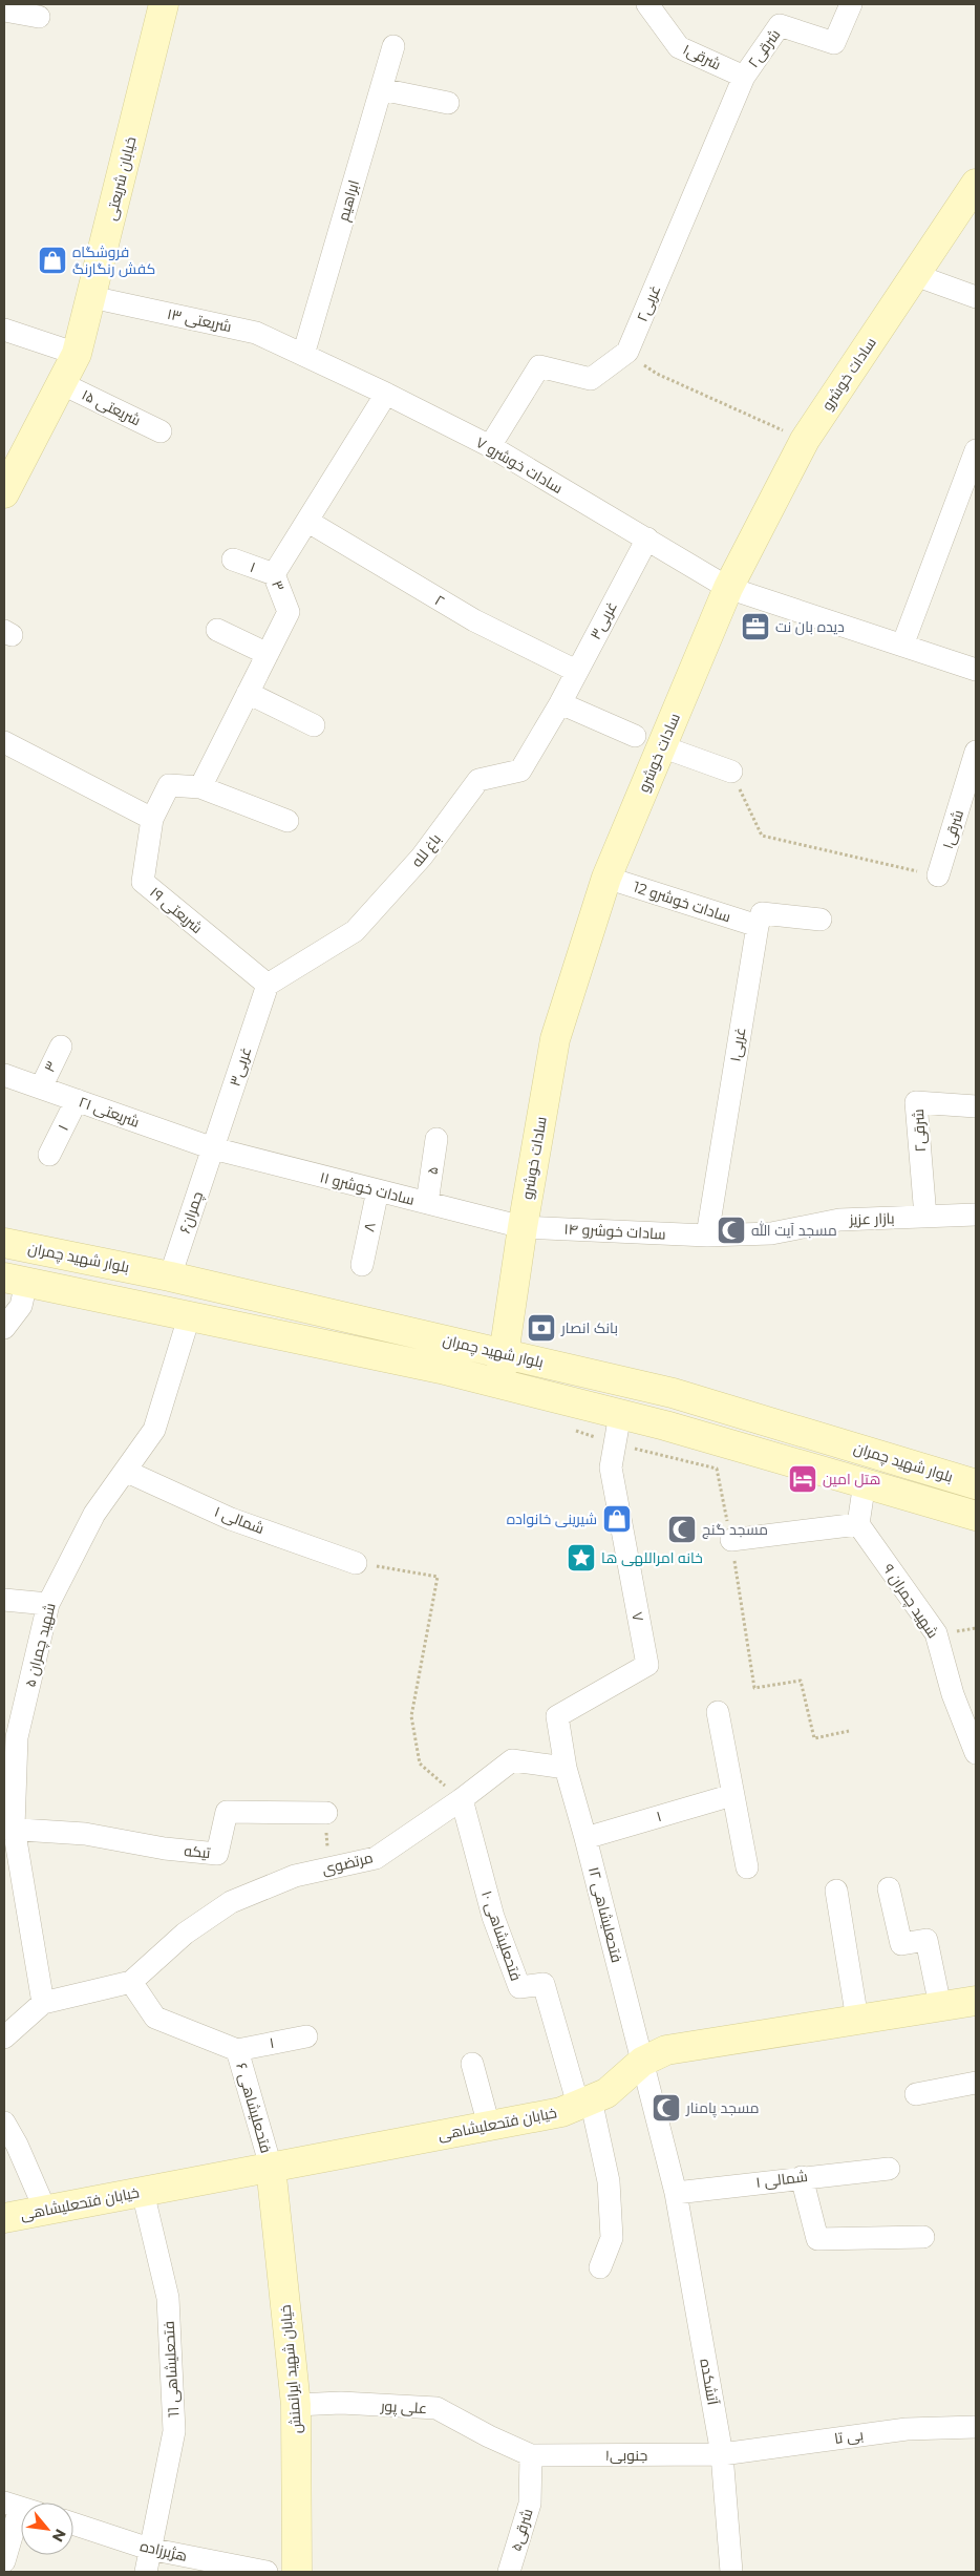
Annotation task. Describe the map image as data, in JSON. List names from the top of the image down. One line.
{"streets":{"street":["شرقی۲","شرقی۱","خیابان شریعتی","ابراهیم","غربی۲","شریعتی ۱۳","سادات خوشرو","شریعتی ۱۵","سادات خوشرو ۷","۱","۳","۲","غربی۳","باغ لله","سادات خوشرو 12","شریعتی ۱۹","غربی۱","شریعتی ۲۱","۵","سادات خوشرو ۱۱","چمران۶","بازار عزیز","۸","سادات خوشرو ۱۴","بلوار شهید چمران","شمالی ۱","شهید چمران ۹","۷","شهید چمران ۵","تیکه","مرتضوی","فتحعلیشاهی ۱۲","فتحعلیشاهی ۱۰","فتحعلیشاهی ۶","خیابان فتحعلیشاهی","۱ شمالی","فتحعلیشاهی 11","خیابان شهید ایرانمنش","آتشکده","علی پور","بی تا","جنوبی۱","شرقی۵","هژبرزاده"]},"crossings":[["شرقی۲","شرقی۱"],["شرقی۲","غربی۲"],["شرقی۲","بازار عزیز"],["شرقی۱","غربی۲"],["خیابان شریعتی","شریعتی ۱۳"],["خیابان شریعتی","شریعتی ۱۵"],["ابراهیم","شریعتی ۱۳"],["ابراهیم","سادات خوشرو ۷"],["شریعتی ۱۳","سادات خوشرو ۷"],["سادات خوشرو","سادات خوشرو ۷"],["سادات خوشرو","سادات خوشرو 12"],["سادات خوشرو","سادات خوشرو ۱۱"],["سادات خوشرو","سادات خوشرو ۱۴"],["سادات خوشرو","بلوار شهید چمران"],["سادات خوشرو ۷","۳"],["سادات خوشرو ۷","غربی۳"],["۱","۳"],["۱","شریعتی ۲۱"],["۱","فتحعلیشاهی ۱۲"],["۱","فتحعلیشاهی ۶"],["۳","۲"],["۳","شریعتی ۲۱"],["۲","غربی۳"],["غربی۳","باغ لله"],["غربی۳","شریعتی ۱۹"],["غربی۳","شریعتی ۲۱"],["غربی۳","سادات خوشرو ۱۱"],["غربی۳","چمران۶"],["باغ لله","شریعتی ۱۹"],["سادات خوشرو 12","غربی۱"],["غربی۱","بازار عزیز"],["غربی۱","سادات خوشرو ۱۴"],["شریعتی ۲۱","سادات خوشرو ۱۱"],["شریعتی ۲۱","چمران۶"],["۵","سادات خوشرو ۱۱"],["سادات خوشرو ۱۱","چمران۶"],["سادات خوشرو ۱۱","۸"],["سادات خوشرو ۱۱","سادات خوشرو ۱۴"],["چمران۶","بلوار شهید چمران"],["بازار عزیز","سادات خوشرو ۱۴"],["بلوار شهید چمران","۷"],["بلوار شهید چمران","شهید چمران ۵"],["شمالی ۱","شهید چمران ۵"],["۷","مرتضوی"],["۷","فتحعلیشاهی ۱۲"],["شهید چمران ۵","تیکه"],["مرتضوی","فتحعلیشاهی ۱۲"],["مرتضوی","فتحعلیشاهی ۱۰"],["مرتضوی","فتحعلیشاهی ۶"],["فتحعلیشاهی ۱۲","خیابان فتحعلیشاهی"],["فتحعلیشاهی ۱۲","۱ شمالی"],["فتحعلیشاهی ۱۲","آتشکده"],["فتحعلیشاهی ۱۰","خیابان فتحعلیشاهی"],["فتحعلیشاهی ۶","خیابان فتحعلیشاهی"],["فتحعلیشاهی ۶","خیابان شهید ایرانمنش"],["خیابان فتحعلیشاهی","فتحعلیشاهی 11"],["خیابان فتحعلیشاهی","خیابان شهید ایرانمنش"],["۱ شمالی","آتشکده"],["فتحعلیشاهی 11","هژبرزاده"],["خیابان شهید ایرانمنش","علی پور"],["آتشکده","بی تا"],["آتشکده","جنوبی۱"],["علی پور","جنوبی۱"],["علی پور","شرقی۵"],["بی تا","جنوبی۱"],["جنوبی۱","شرقی۵"]],"places":{"shop":["فروشگاه کفش رنگارنگ","شیرینی خانواده"],"office":["دیده بان نت"],"mosque":["مسجد آیت الله","مسجد گنج","مسجد پامنار"],"bank":["بانک انصار"],"hotel":["هتل امین"],"place":["خانه امراللهی ها"]},"north":"bottom right"}
